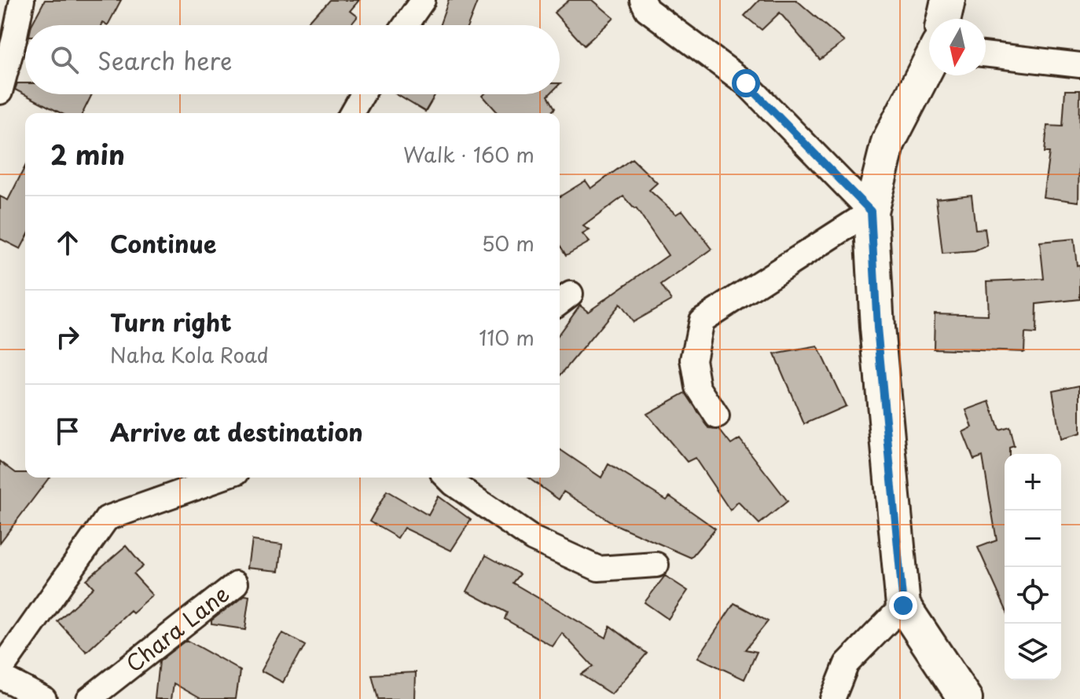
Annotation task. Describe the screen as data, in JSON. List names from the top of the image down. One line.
{"streets":{"street":["Chara Lane"]},"north":"bottom","page":{"search":"Search here","heading":["2 min","Walk · 160 m"],"list":[["Continue","50 m"],["Turn right","Naha Kola Road","110 m"],"Arrive at destination"],"map_buttons":["+","−"]}}
